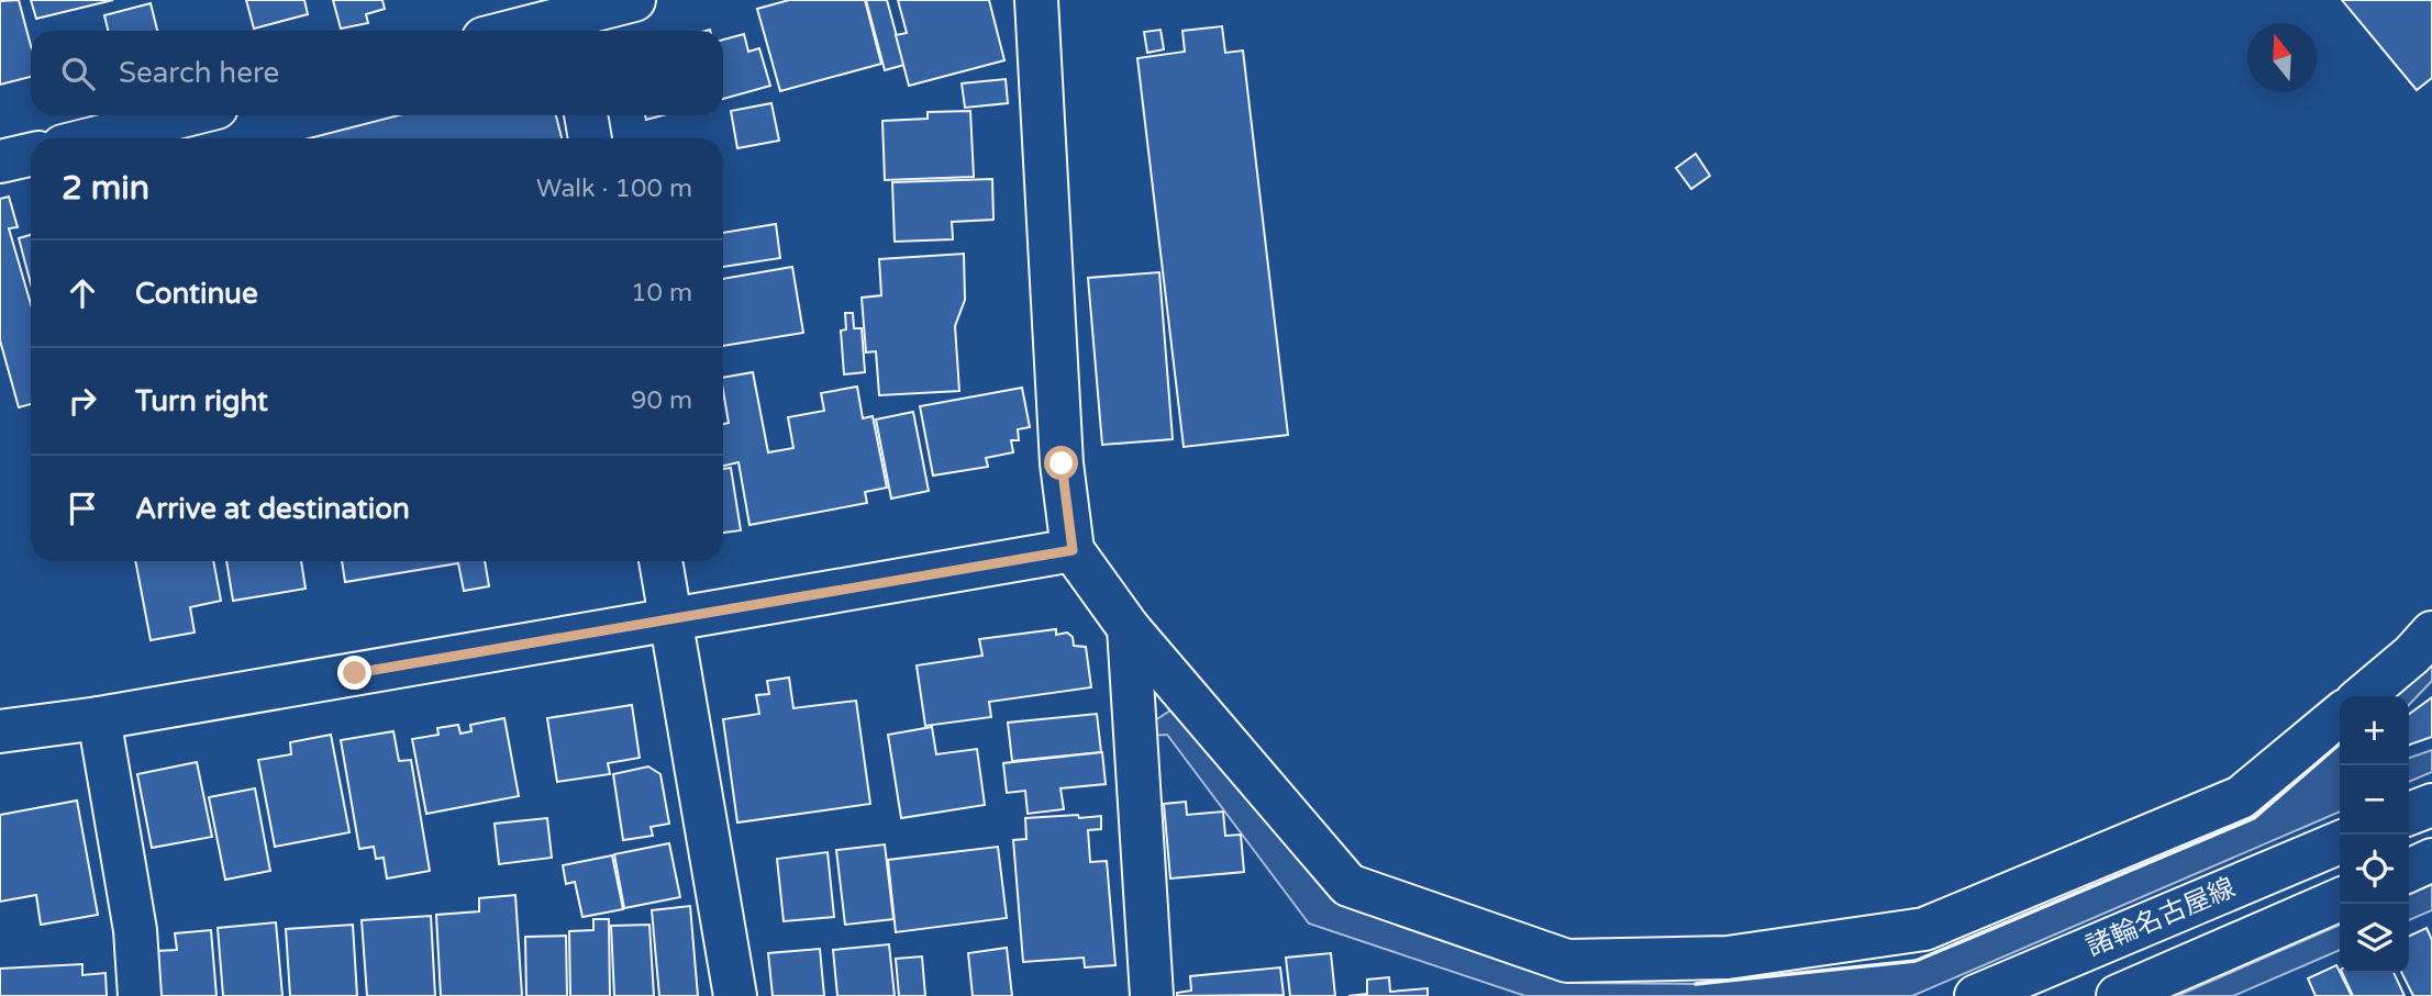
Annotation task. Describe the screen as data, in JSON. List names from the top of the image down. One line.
{"streets":{"street":["諸輪名古屋線"]},"north":"top","page":{"search":"Search here","heading":["2 min","Walk · 100 m"],"list":[["Continue","10 m"],["Turn right","90 m"],"Arrive at destination"],"map_buttons":["+","−"]}}
